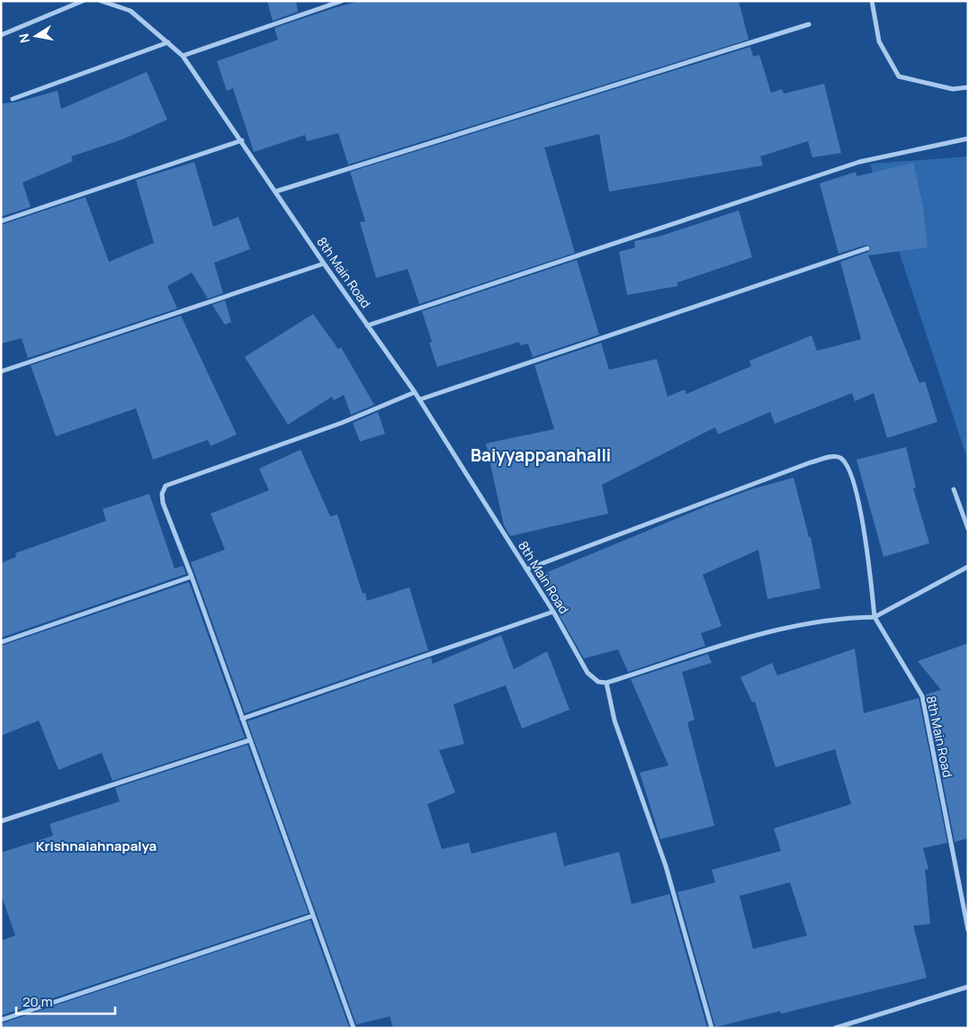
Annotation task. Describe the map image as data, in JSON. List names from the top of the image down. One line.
{"streets":{"street":["8th Main Road"]},"districts":["Baiyyappanahalli","Krishnaiahnapalya"],"scale_bar":"20 m","north":"left"}
